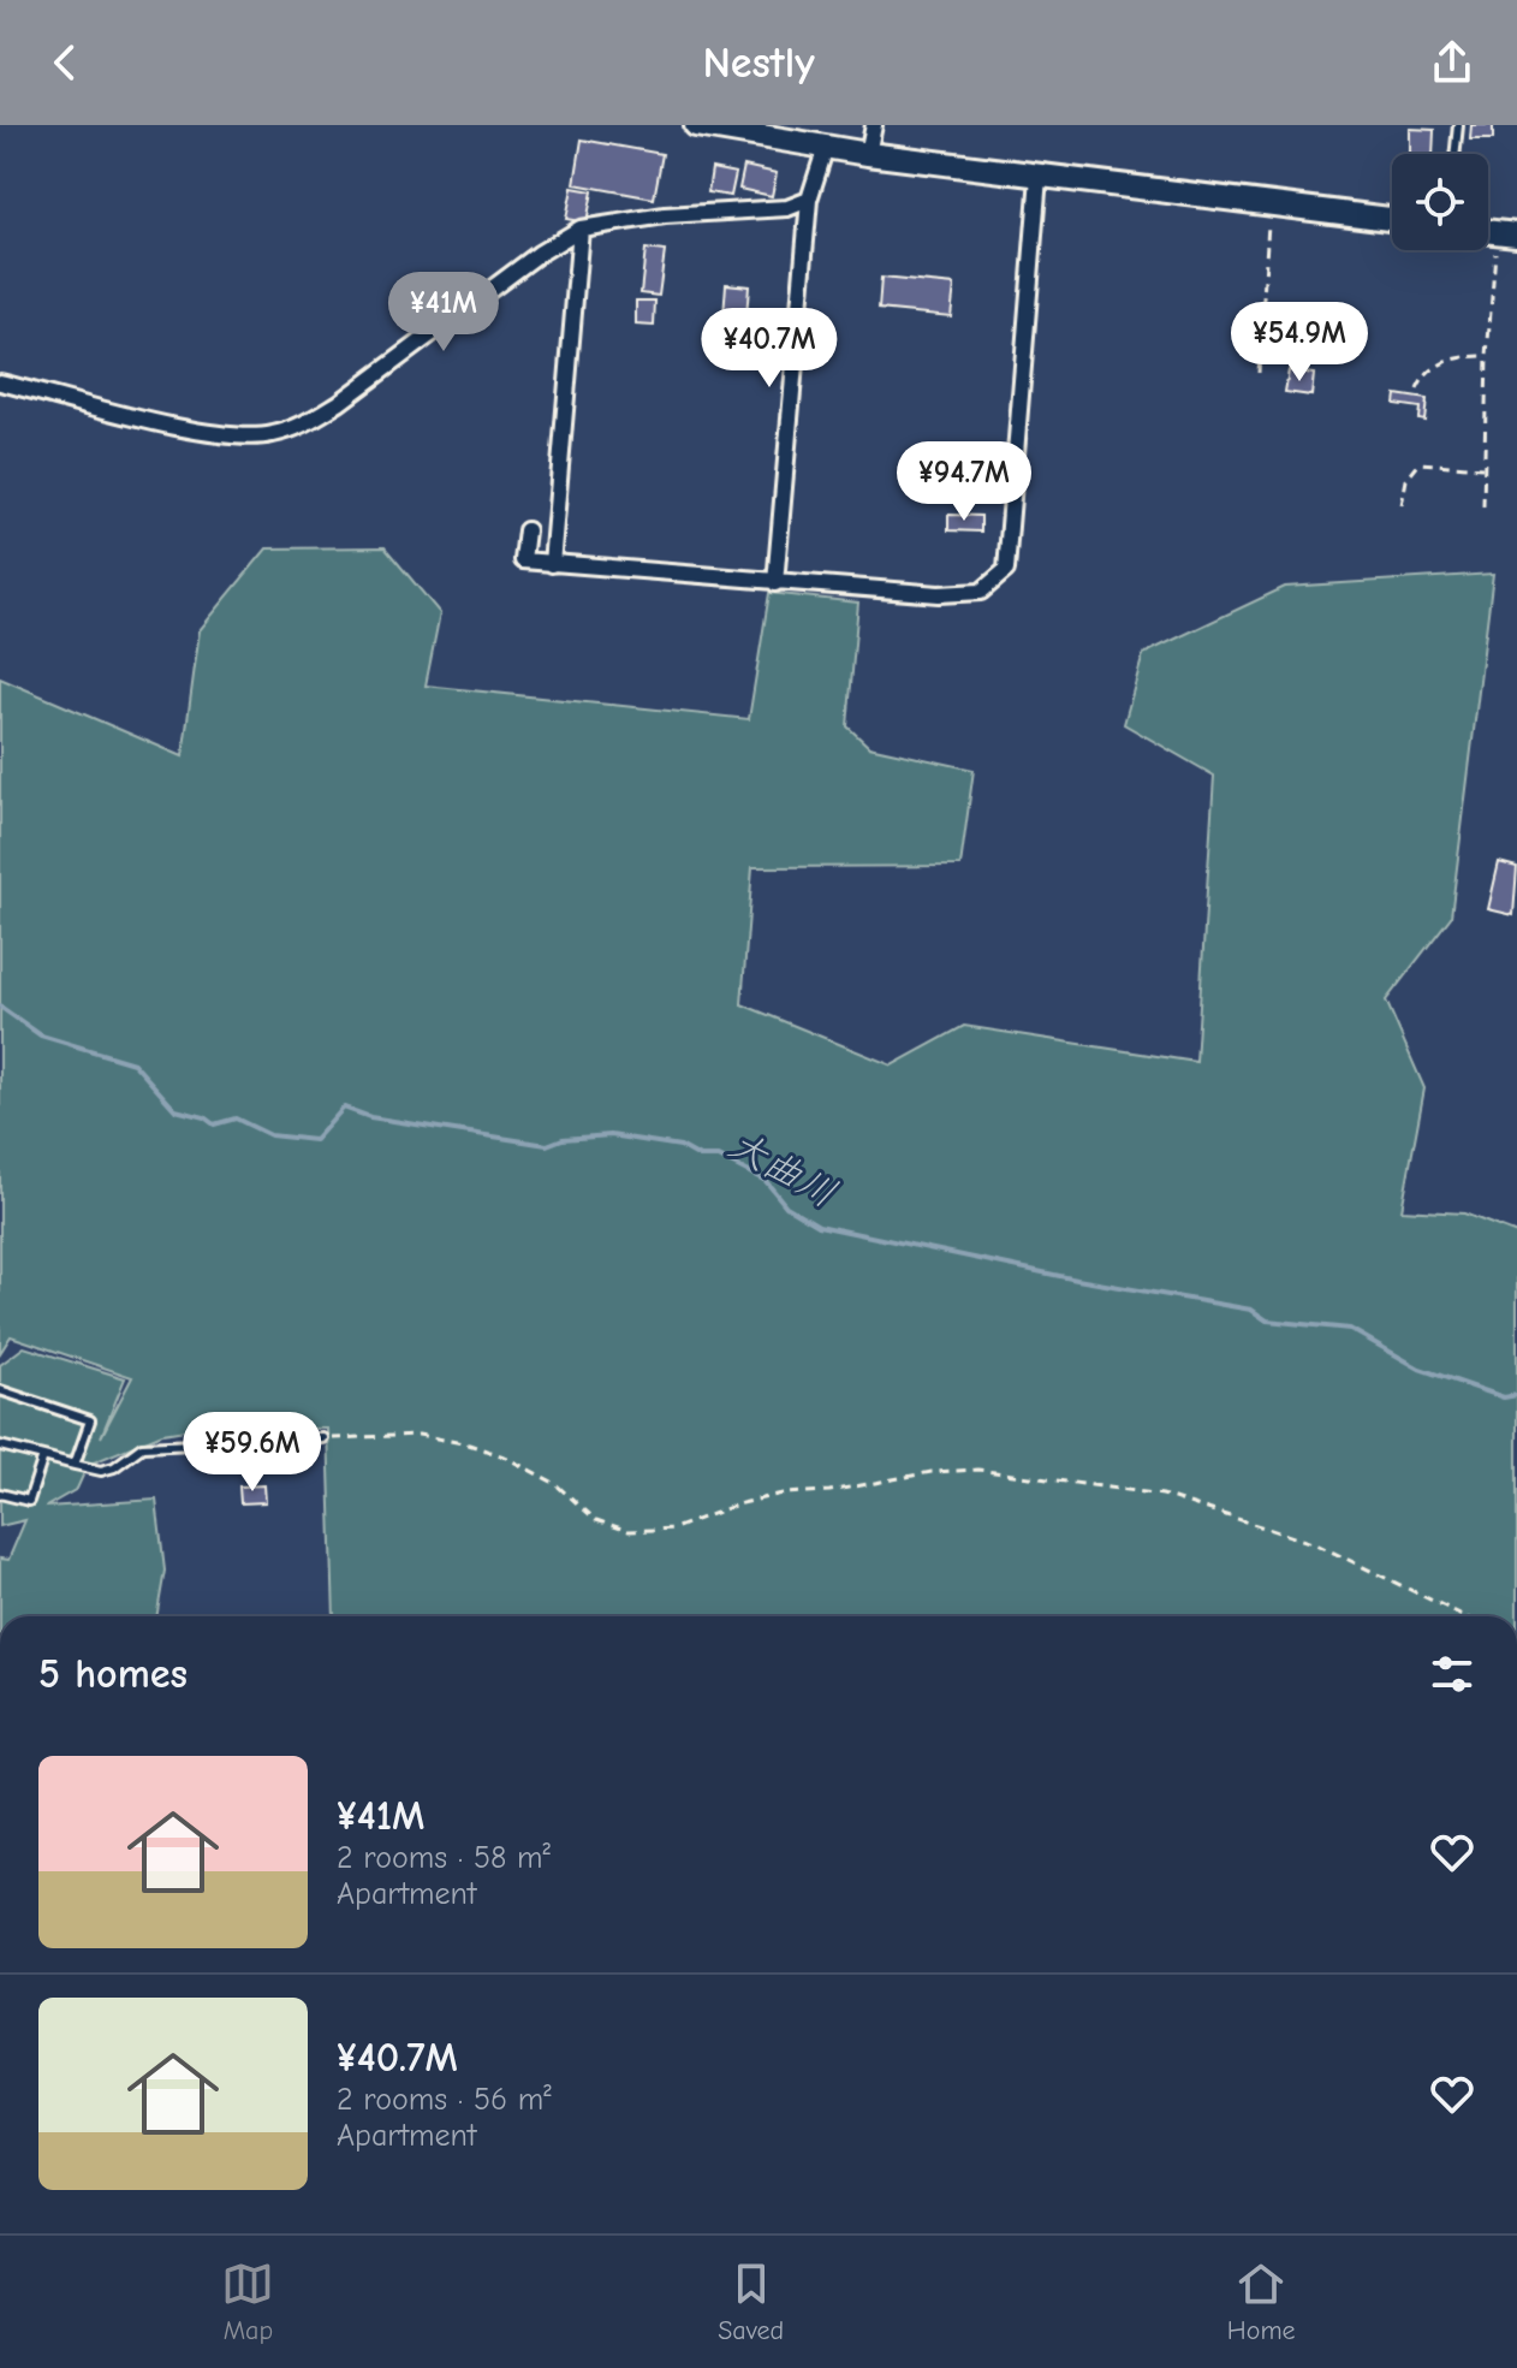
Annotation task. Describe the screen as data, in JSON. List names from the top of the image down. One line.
{"water":["大曲川"],"page":{"header":"Nestly","price":["¥41M","¥54.9M","¥40.7M","¥94.7M","¥59.6M"],"heading":"5 homes","list":[{"name":"¥41M","note":"2 rooms · 58 m² · Apartment"},{"name":"¥40.7M","note":"2 rooms · 56 m² · Apartment"}],"tabs":["Map","Saved","Home"]}}
